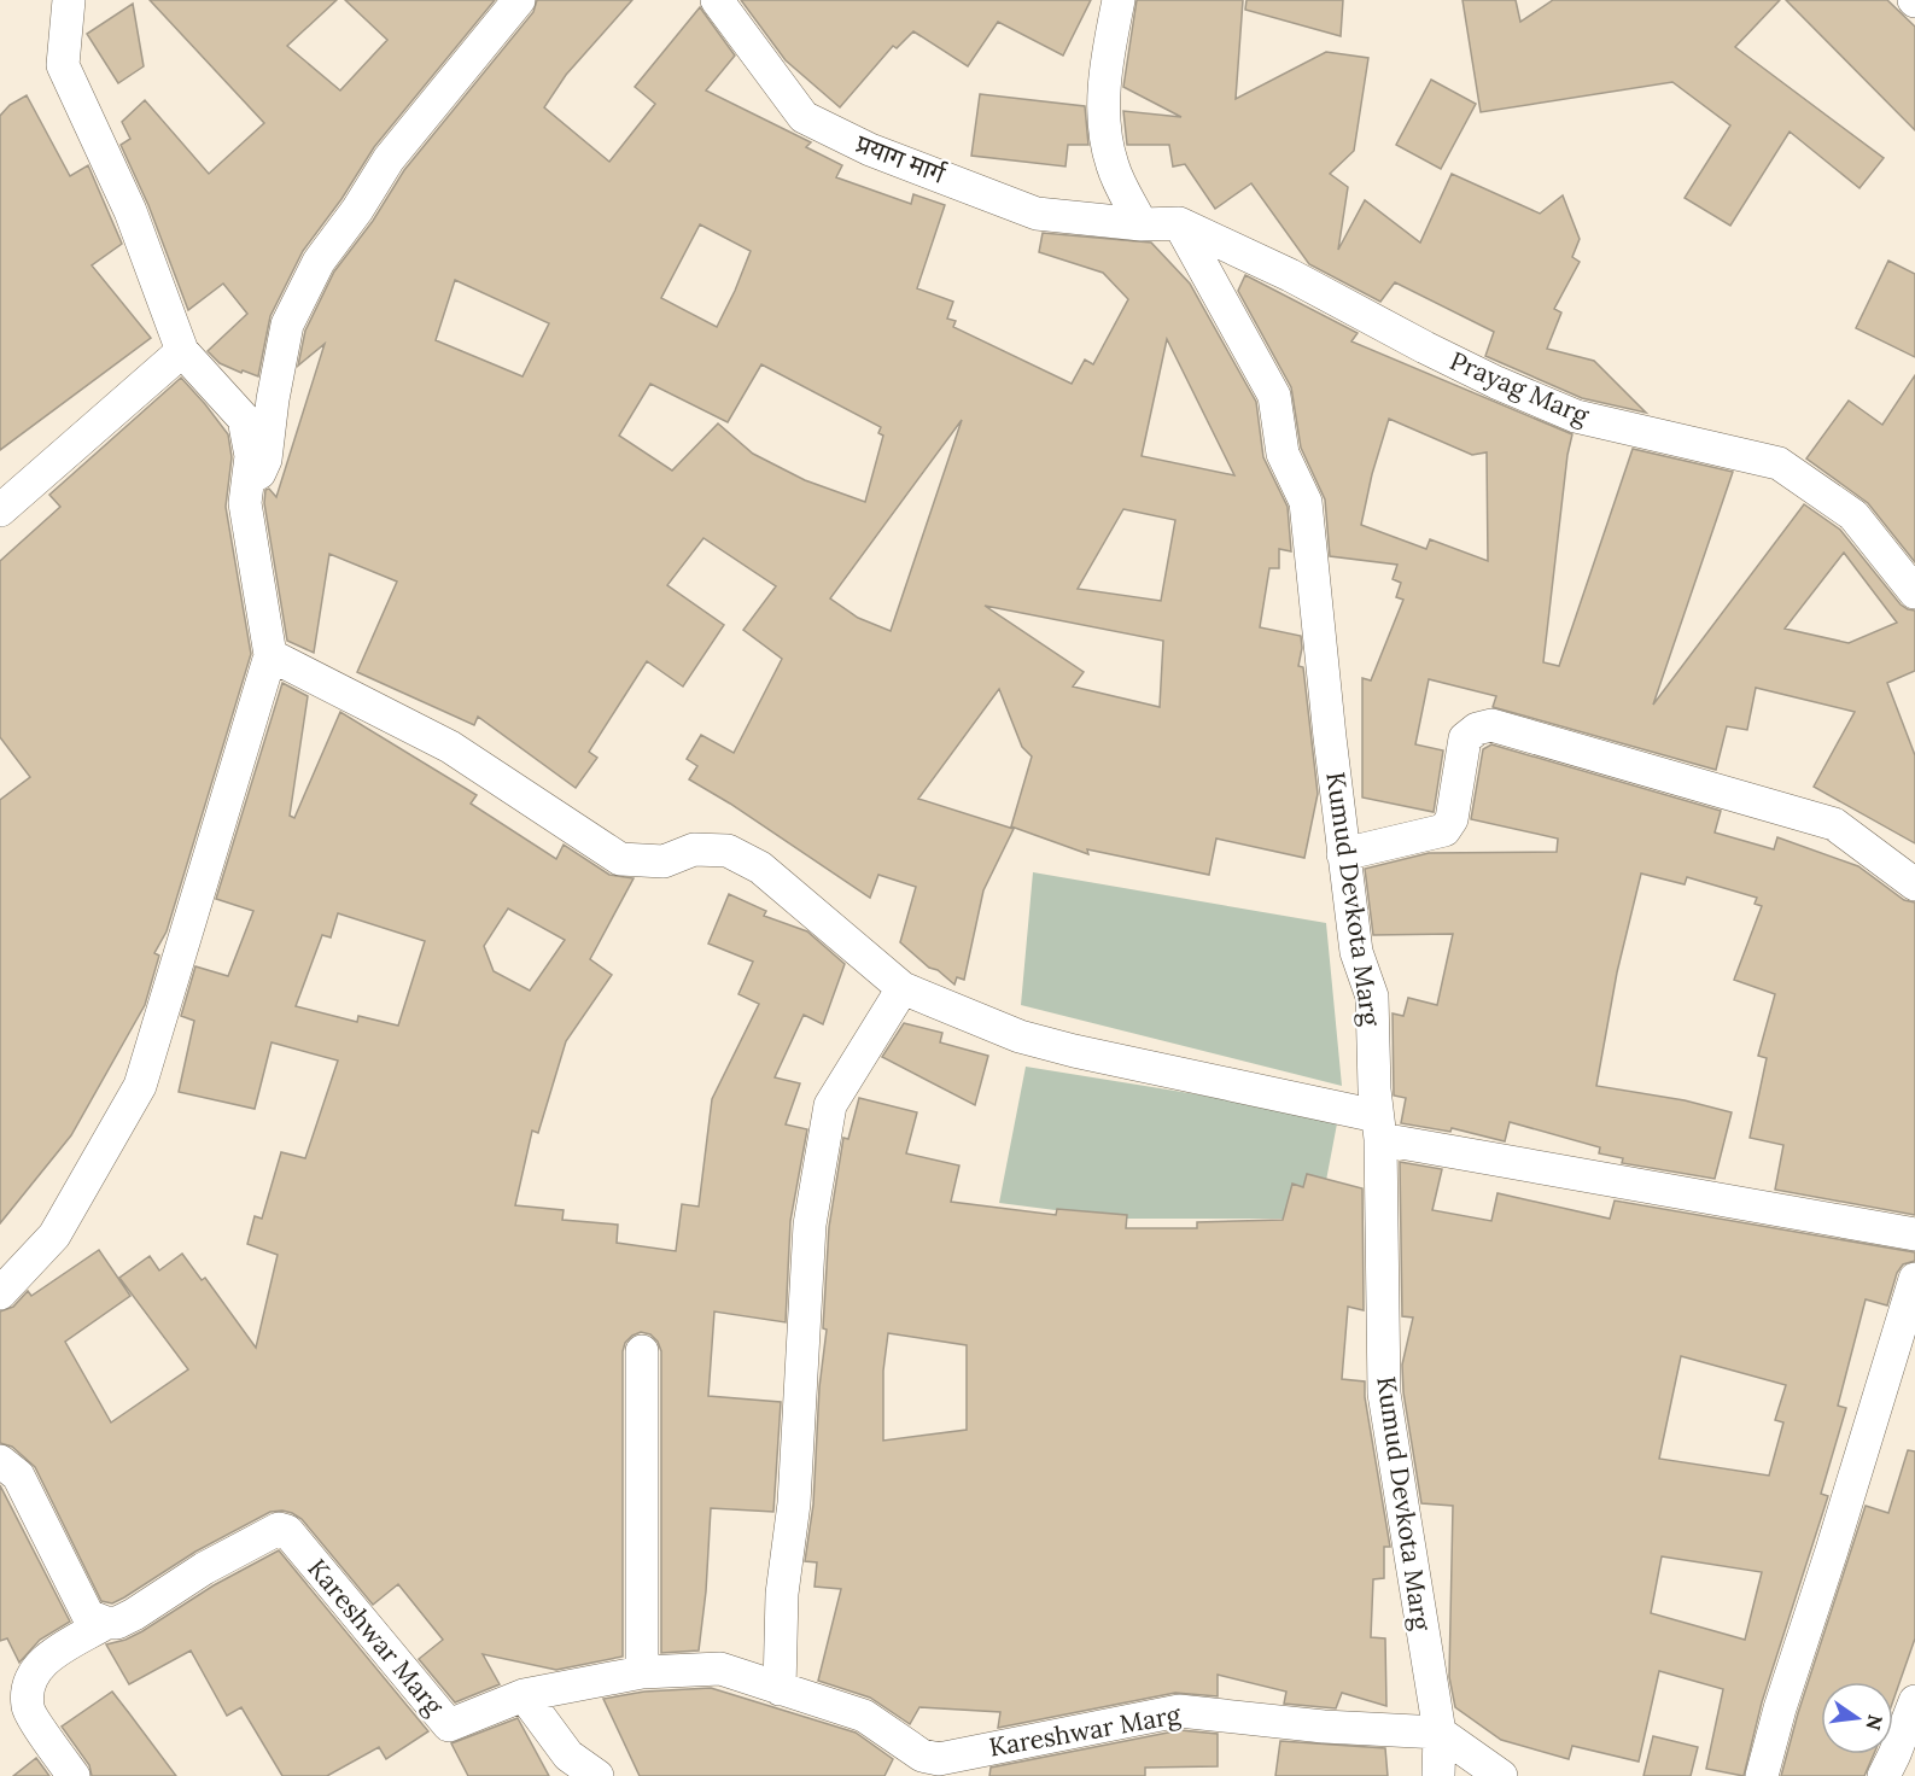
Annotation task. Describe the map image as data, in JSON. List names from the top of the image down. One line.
{"streets":{"street":["प्रयाग मार्ग","Prayag Marg","Kumud Devkota Marg","Kareshwar Marg"]},"crossings":[["प्रयाग मार्ग","Prayag Marg"],["Prayag Marg","Kumud Devkota Marg"],["Kumud Devkota Marg","Kareshwar Marg"]],"north":"right"}
